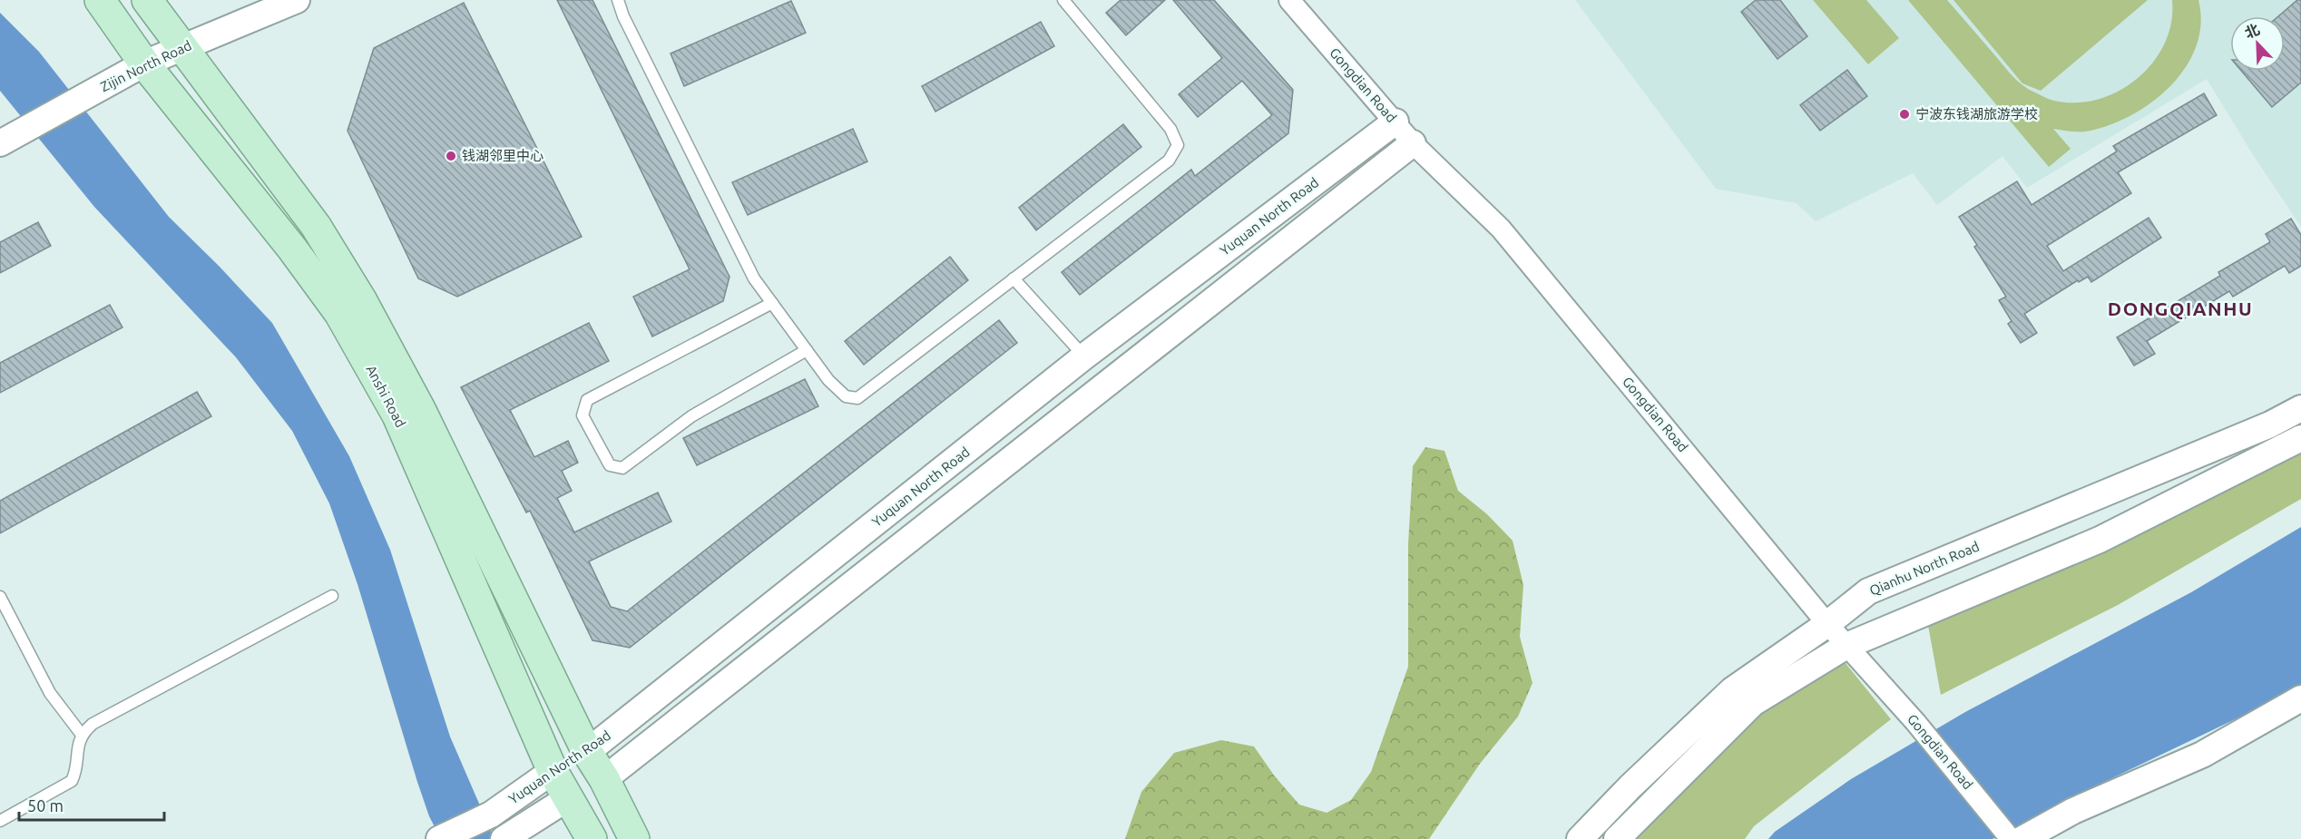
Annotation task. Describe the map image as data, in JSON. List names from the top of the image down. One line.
{"streets":{"main road":["Yuquan North Road","Anshi Road"],"street":["Zijin North Road","Gongdian Road","Qianhu North Road"]},"crossings":[["Zijin North Road","Anshi Road"],["Gongdian Road","Yuquan North Road"],["Gongdian Road","Qianhu North Road"],["Yuquan North Road","Anshi Road"]],"districts":["DONGQIANHU"],"places":["宁波东钱湖旅游学校","钱湖邻里中心"],"scale_bar":"50 m","north":"top left"}
